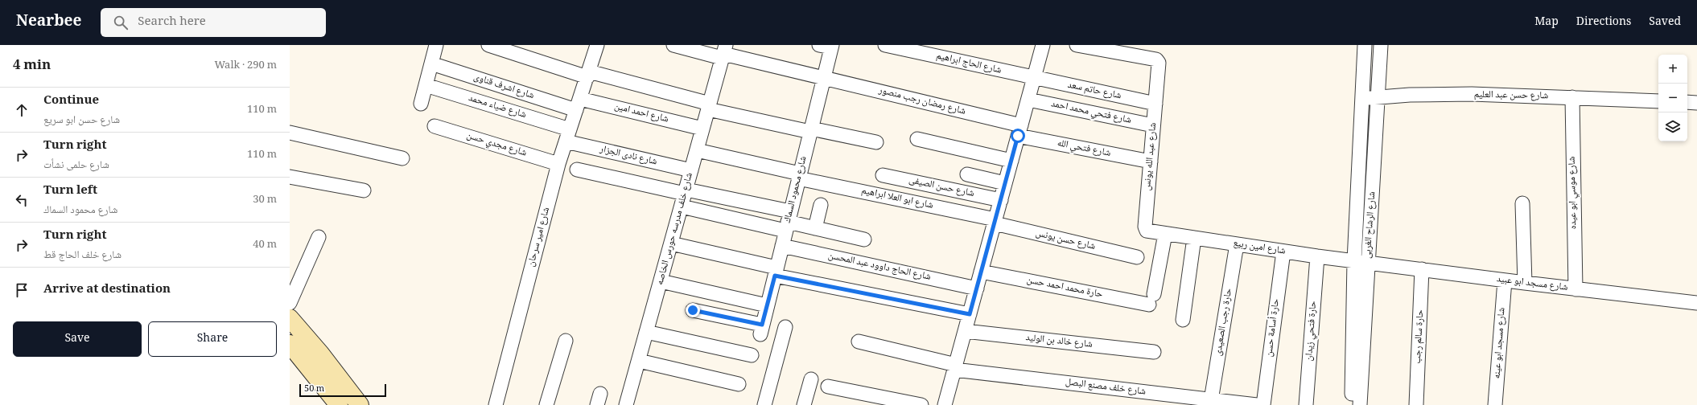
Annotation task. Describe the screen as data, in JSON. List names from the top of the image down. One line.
{"streets":{"street":["شارع الحاج ابراهيم","شارع اشرف قناوى","شارع حاتم سعد","شارع حسن عبد العليم","شارع رمضان رجب منصور","شارع ضياء محمد","شارع فتحي محمد احمد","شارع احمد امين","شارع مجدي حسن","شارع فتحي الله","شارع نادى الجزار","شارع عبد الله يونس","شارع حسن الصيفى","شارع محمود السماك","شارع موسي ابو عيده","شارع ابو العلا ابراهيم","شارع الرشاح الغربى","شارع خلف مدرسه حورس الخاصه","شارع امير سرحان","شارع حسن يونس","شارع امين ربيع","شارع الحاج داوود عبد المحسن","شارع مسجد ابو عبيد","حارة محمد احمد حسن","حارة رجب الصعيدى","حارة أسامة حسن","حارة فتحي زيدان","حارة سالم رجب","شارع خالد بن الوليد","شارع مسجد ابو عينه","شارع خلف مصنع البصل"]},"crossings":[["شارع الحاج ابراهيم","شارع حاتم سعد"],["شارع اشرف قناوى","شارع احمد امين"],["شارع اشرف قناوى","شارع امير سرحان"],["شارع حاتم سعد","شارع عبد الله يونس"],["شارع حسن عبد العليم","شارع موسي ابو عيده"],["شارع حسن عبد العليم","شارع الرشاح الغربى"],["شارع رمضان رجب منصور","شارع فتحي الله"],["شارع رمضان رجب منصور","شارع محمود السماك"],["شارع رمضان رجب منصور","شارع خلف مدرسه حورس الخاصه"],["شارع ضياء محمد","شارع نادى الجزار"],["شارع ضياء محمد","شارع امير سرحان"],["شارع فتحي محمد احمد","شارع عبد الله يونس"],["شارع احمد امين","شارع خلف مدرسه حورس الخاصه"],["شارع احمد امين","شارع امير سرحان"],["شارع مجدي حسن","شارع امير سرحان"],["شارع فتحي الله","شارع عبد الله يونس"],["شارع نادى الجزار","شارع خلف مدرسه حورس الخاصه"],["شارع نادى الجزار","شارع امير سرحان"],["شارع عبد الله يونس","شارع امين ربيع"],["شارع عبد الله يونس","حارة محمد احمد حسن"],["شارع محمود السماك","شارع ابو العلا ابراهيم"],["شارع محمود السماك","شارع الحاج داوود عبد المحسن"],["شارع موسي ابو عيده","شارع مسجد ابو عبيد"],["شارع ابو العلا ابراهيم","شارع خلف مدرسه حورس الخاصه"],["شارع ابو العلا ابراهيم","شارع حسن يونس"],["شارع الرشاح الغربى","شارع امين ربيع"],["شارع الرشاح الغربى","شارع مسجد ابو عبيد"],["شارع امين ربيع","شارع مسجد ابو عبيد"],["شارع امين ربيع","حارة محمد احمد حسن"],["شارع امين ربيع","حارة رجب الصعيدى"],["شارع امين ربيع","حارة أسامة حسن"],["شارع امين ربيع","حارة فتحي زيدان"],["شارع مسجد ابو عبيد","حارة سالم رجب"],["شارع مسجد ابو عبيد","شارع مسجد ابو عينه"],["حارة رجب الصعيدى","شارع خلف مصنع البصل"]],"scale_bar":"50 m","page":{"header":"Nearbee","search":"Search here","nav":["Map","Directions","Saved"],"heading":["4 min","Walk · 290 m"],"map_buttons":["+","−"],"list":[["Continue","شارع حسن ابو سريع","110 m"],["Turn right","شارع حلمى نشأت","110 m"],["Turn left","شارع محمود السماك","30 m"],["Turn right","شارع خلف الحاج قط","40 m"],"Arrive at destination"],"buttons":["Save","Share"],"scale":"50 m"}}
